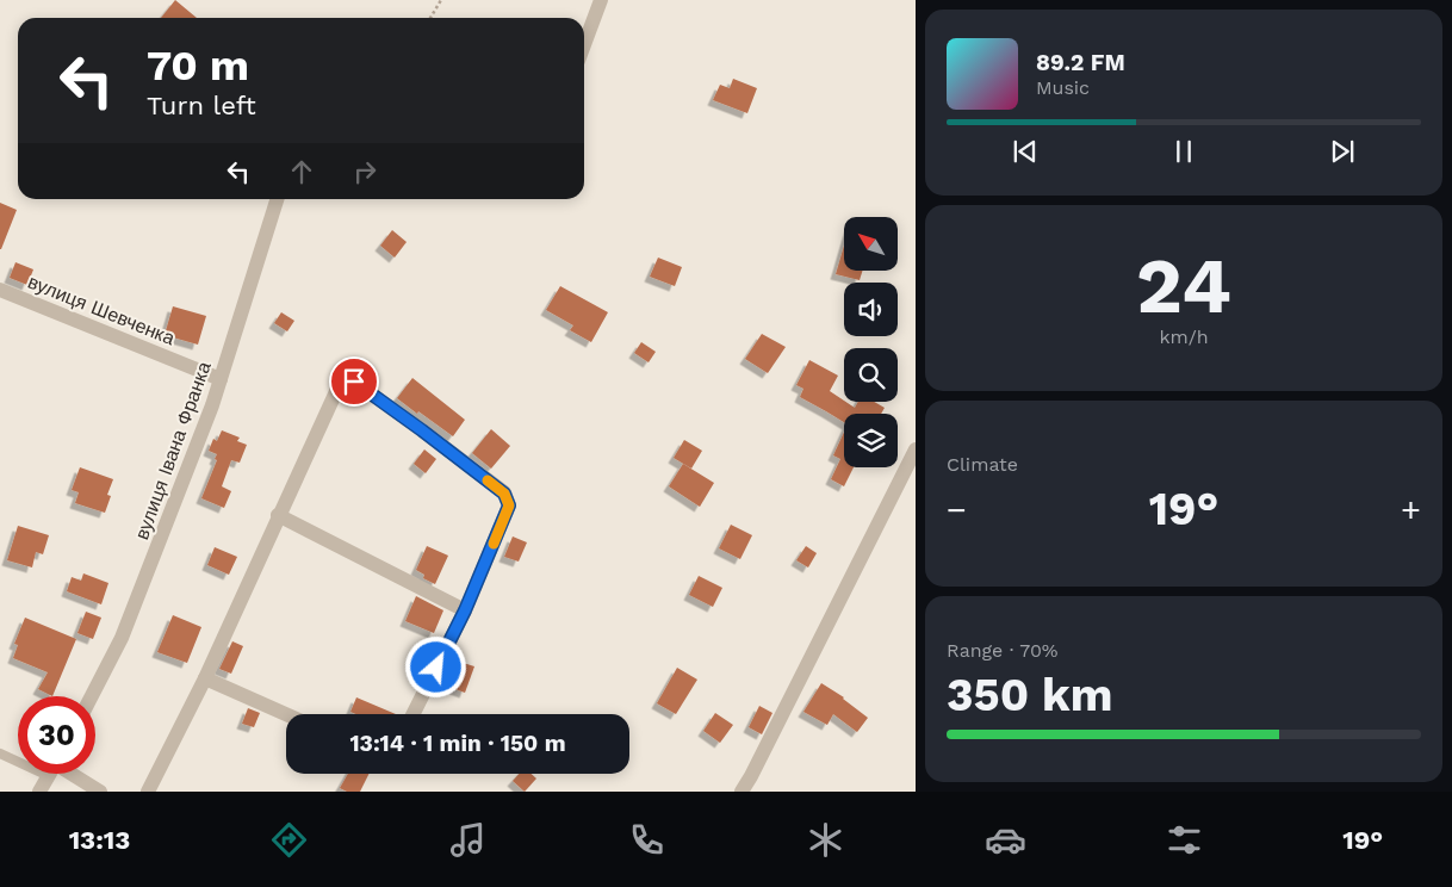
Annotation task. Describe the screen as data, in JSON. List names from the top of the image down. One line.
{"streets":{"street":["вулиця Шевченка","вулиця Івана Франка"]},"crossings":[["вулиця Шевченка","вулиця Івана Франка"]],"north":"top left","page":{"turn":["70 m","Turn left"],"song":["89.2 FM","Music"],"tile":[["24","km/h"],"Climate",["Range · 70%","350 km"]],"heat":["−","19°","+"],"limit":"30","trip":"13:14 · 1 min · 150 m","tabs":["13:13","19°"]}}
